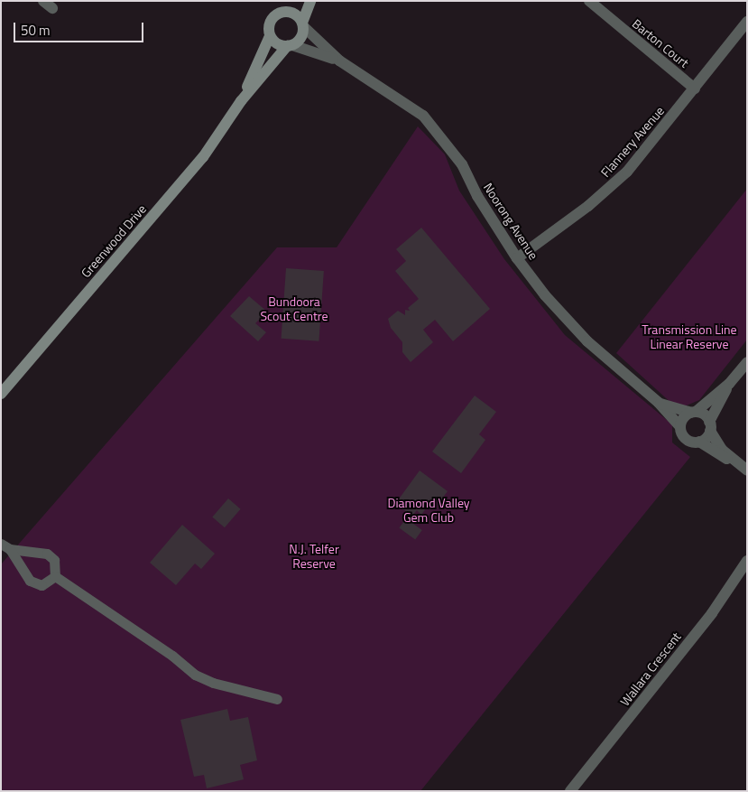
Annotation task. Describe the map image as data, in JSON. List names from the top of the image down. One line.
{"streets":{"street":["Barton Court","Flannery Avenue","Noorong Avenue","Greenwood Drive","Wallara Crescent"]},"crossings":[["Barton Court","Flannery Avenue"],["Flannery Avenue","Noorong Avenue"],["Noorong Avenue","Greenwood Drive"]],"parks":["Bundoora Scout Centre","Transmission Line Linear Reserve","Diamond Valley Gem Club","N.J. Telfer Reserve"],"scale_bar":"50 m"}
